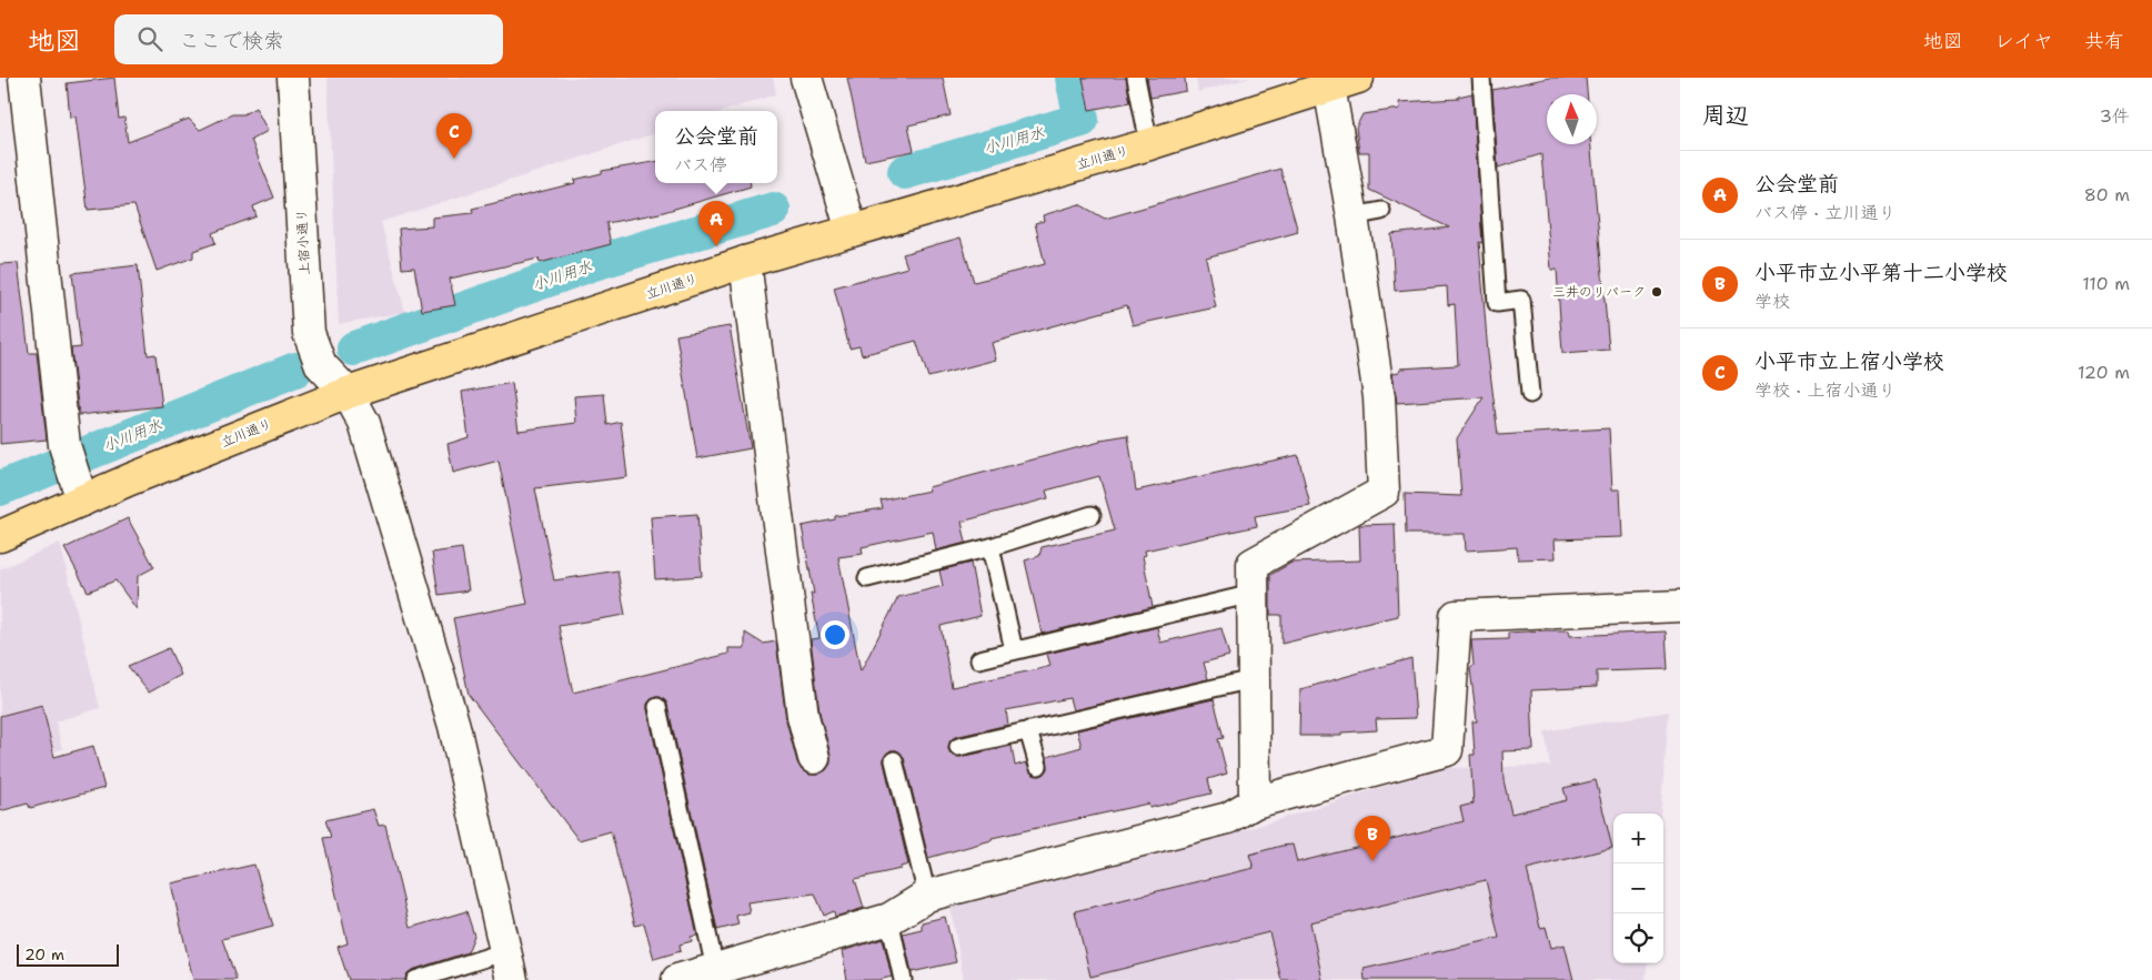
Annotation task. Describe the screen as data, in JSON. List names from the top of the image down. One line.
{"streets":{"main road":["立川通り"],"street":["上宿小通り"]},"crossings":[["立川通り","上宿小通り"]],"water":["小川用水"],"places":["三井のリパーク"],"scale_bar":"20 m","north":"top","page":{"header":"地図","search":"ここで検索","nav":["地図","レイヤ","共有"],"heading":["周辺","3件"],"popup":["公会堂前","バス停"],"pins":["C","A","B"],"list":[{"mark":"A","name":"公会堂前","note":"バス停 · 立川通り","value":"80 m"},{"mark":"B","name":"小平市立小平第十二小学校","note":"学校","value":"110 m"},{"mark":"C","name":"小平市立上宿小学校","note":"学校 · 上宿小通り","value":"120 m"}],"map_buttons":["+","−"],"scale":"20 m"}}
